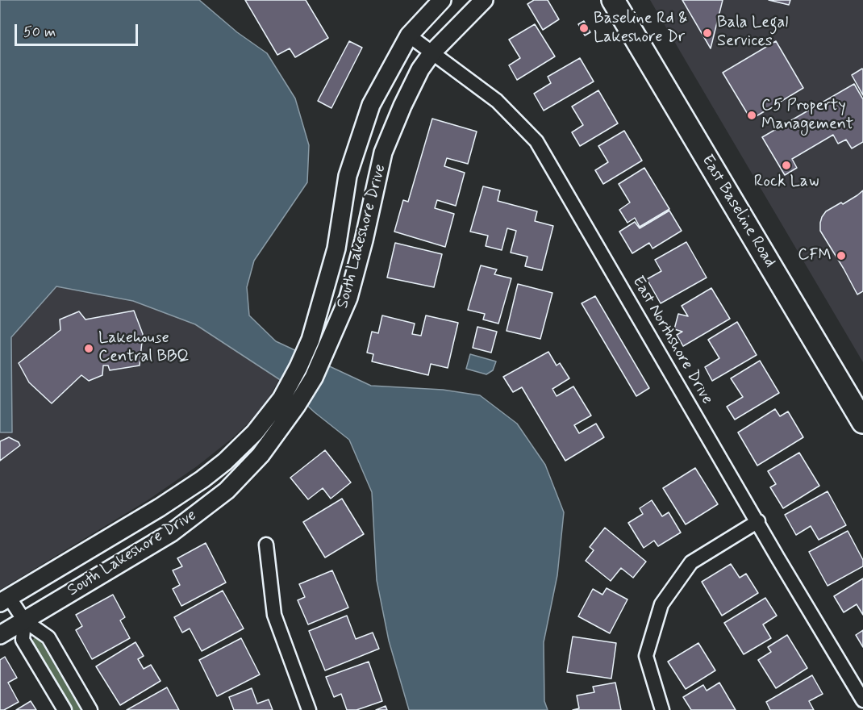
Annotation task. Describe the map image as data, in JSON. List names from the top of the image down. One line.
{"streets":{"main road":["East Baseline Road"],"street":["South Lakeshore Drive","East Northshore Drive"]},"crossings":[["South Lakeshore Drive","East Northshore Drive"]],"places":["Baseline Rd & Lakeshore Dr","Bala Legal Services","C5 Property Management","Rock Law","CFM","Lakehouse Central BBQ"],"scale_bar":"50 m"}
